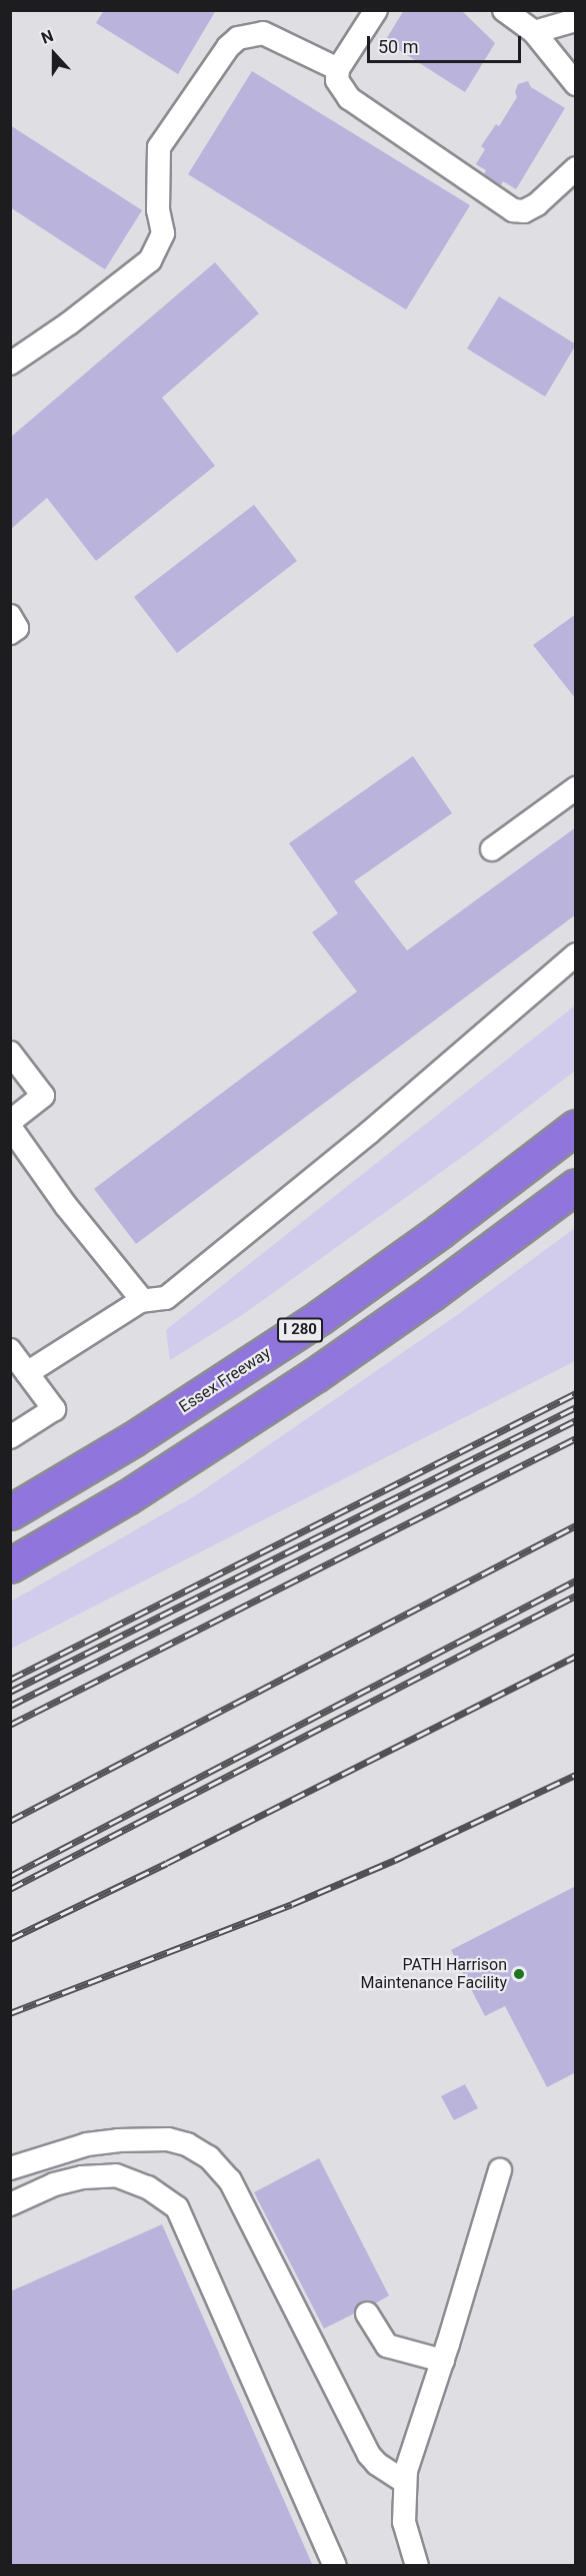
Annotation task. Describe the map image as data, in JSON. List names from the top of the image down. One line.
{"streets":{"highway":["I 280","Essex Freeway"]},"places":["PATH Harrison Maintenance Facility"],"scale_bar":"50 m","north":"top"}
